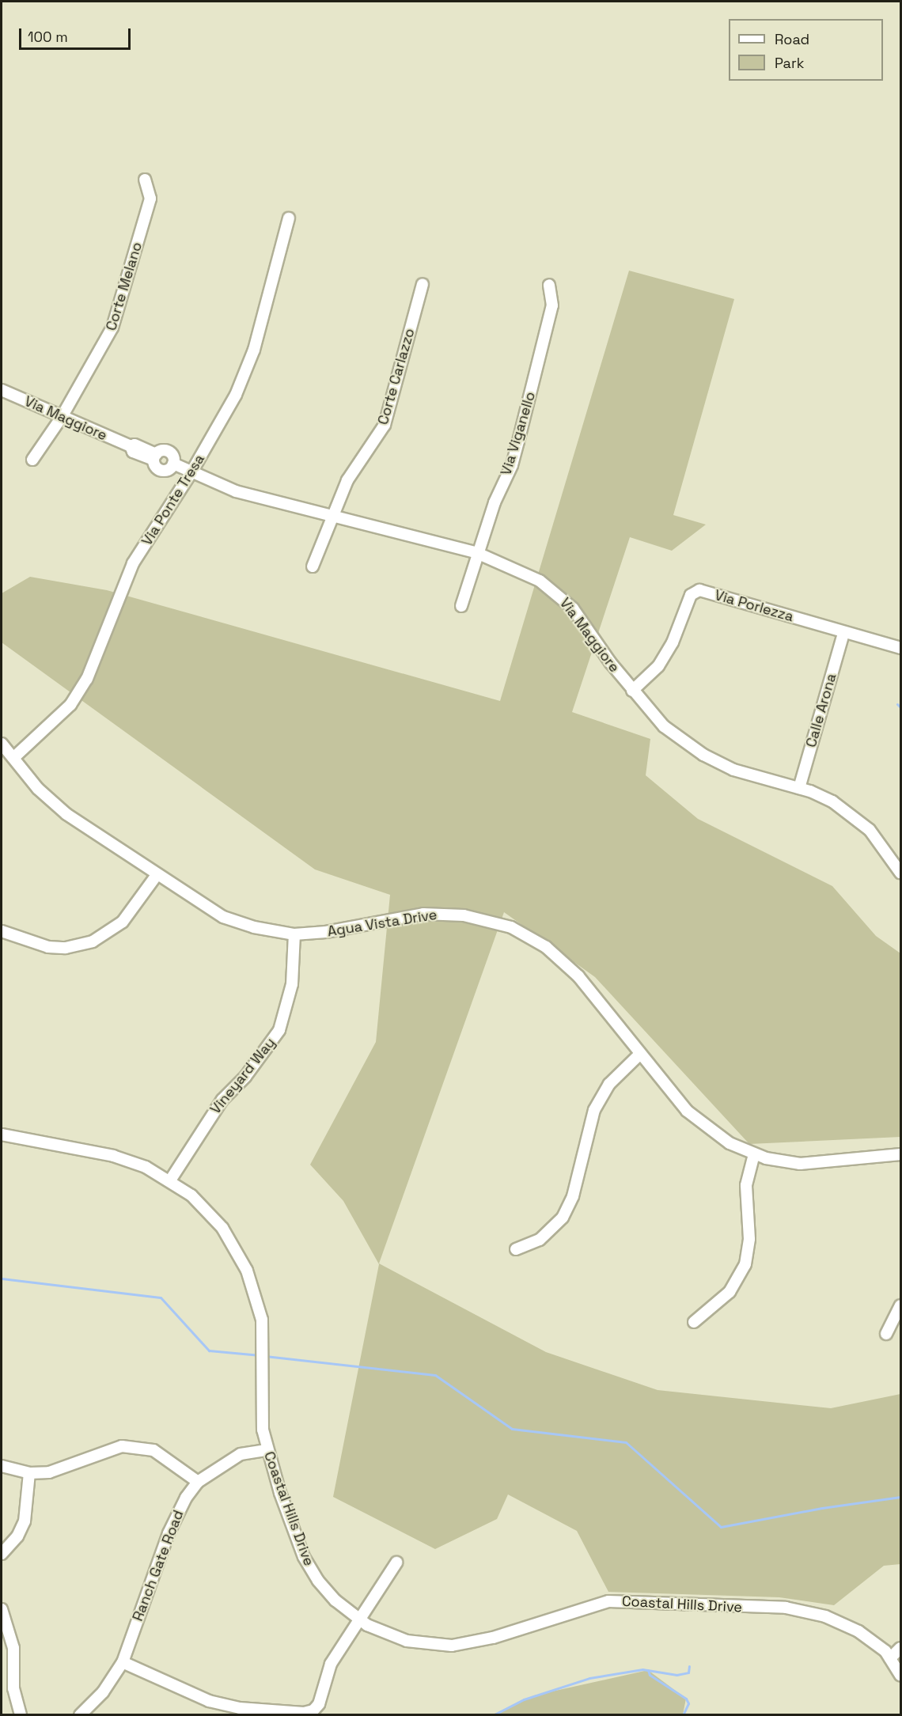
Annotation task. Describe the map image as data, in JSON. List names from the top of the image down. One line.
{"streets":{"street":["Corte Melano","Corte Carlazzo","Via Maggiore","Via Viganello","Via Ponte Tresa","Via Porlezza","Calle Arona","Agua Vista Drive","Vineyard Way","Coastal Hills Drive","Ranch Gate Road"]},"crossings":[["Corte Melano","Via Maggiore"],["Corte Carlazzo","Via Maggiore"],["Via Maggiore","Via Viganello"],["Via Maggiore","Via Ponte Tresa"],["Via Maggiore","Via Porlezza"],["Via Maggiore","Calle Arona"],["Via Ponte Tresa","Agua Vista Drive"],["Via Porlezza","Calle Arona"],["Agua Vista Drive","Vineyard Way"],["Vineyard Way","Coastal Hills Drive"],["Coastal Hills Drive","Ranch Gate Road"]],"legend":["Road","Park"],"scale_bar":"100 m"}
